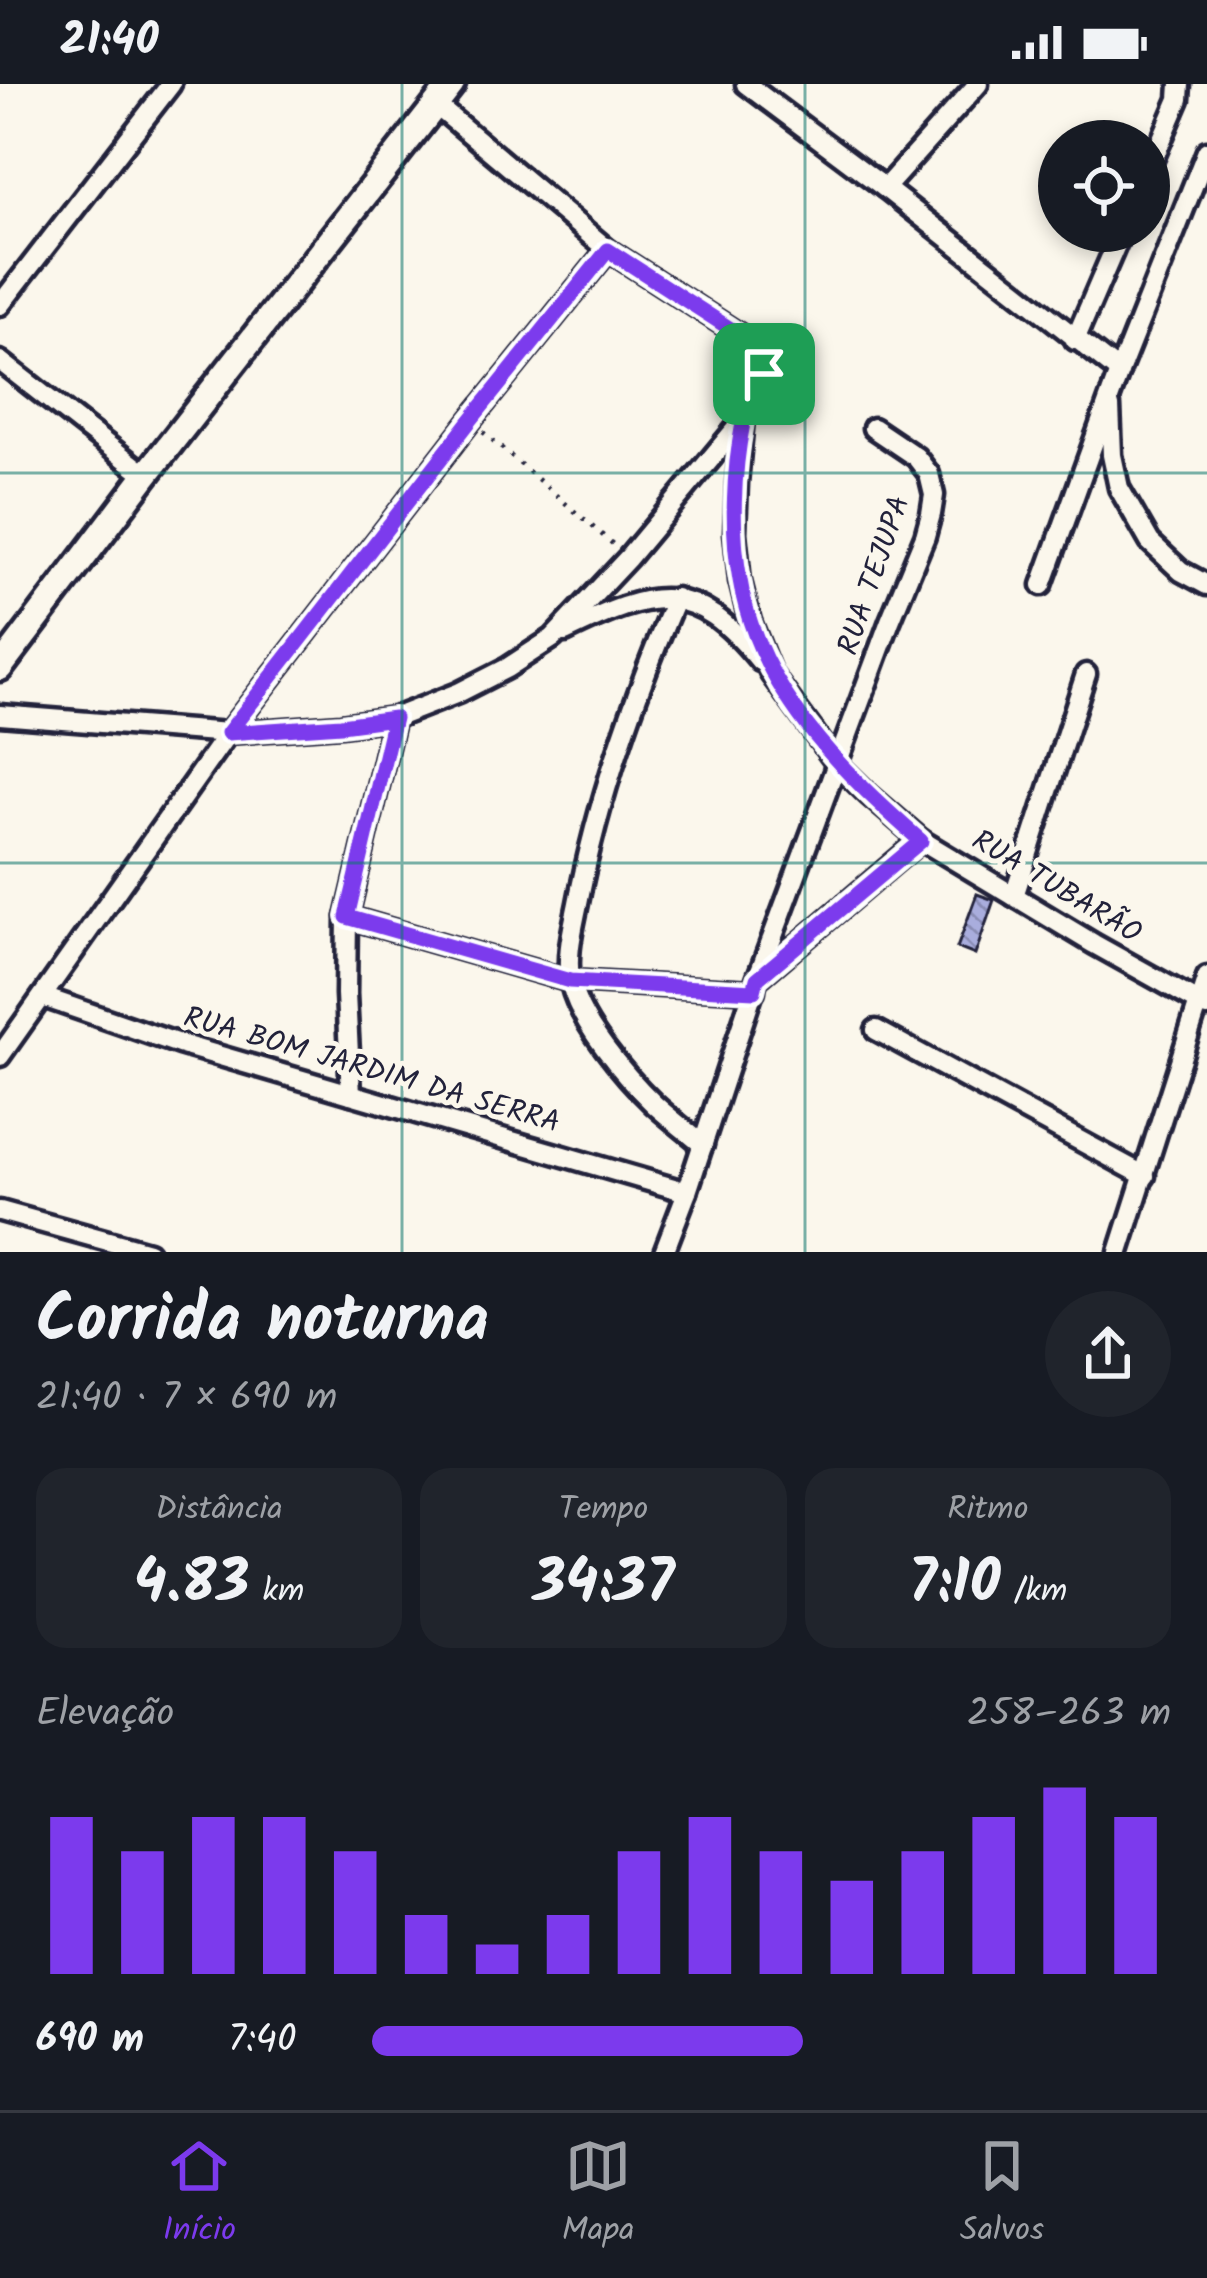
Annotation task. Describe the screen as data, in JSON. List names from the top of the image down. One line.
{"streets":{"street":["RUA TEJUPA","RUA TUBARÃO","RUA BOM JARDIM DA SERRA"]},"crossings":[["RUA TEJUPA","RUA TUBARÃO"],["RUA TEJUPA","RUA BOM JARDIM DA SERRA"]],"page":{"status":"21:40","heading":["Corrida noturna","21:40 · 7 × 690 m"],"stats":[["Distância","4.83 km"],["Tempo","34:37"],["Ritmo","7:10 /km"]],"chart":["Elevação","258–263 m"],"list":[{"name":"690 m","note":"7:40"}],"tabs":["Início","Mapa","Salvos"]}}
